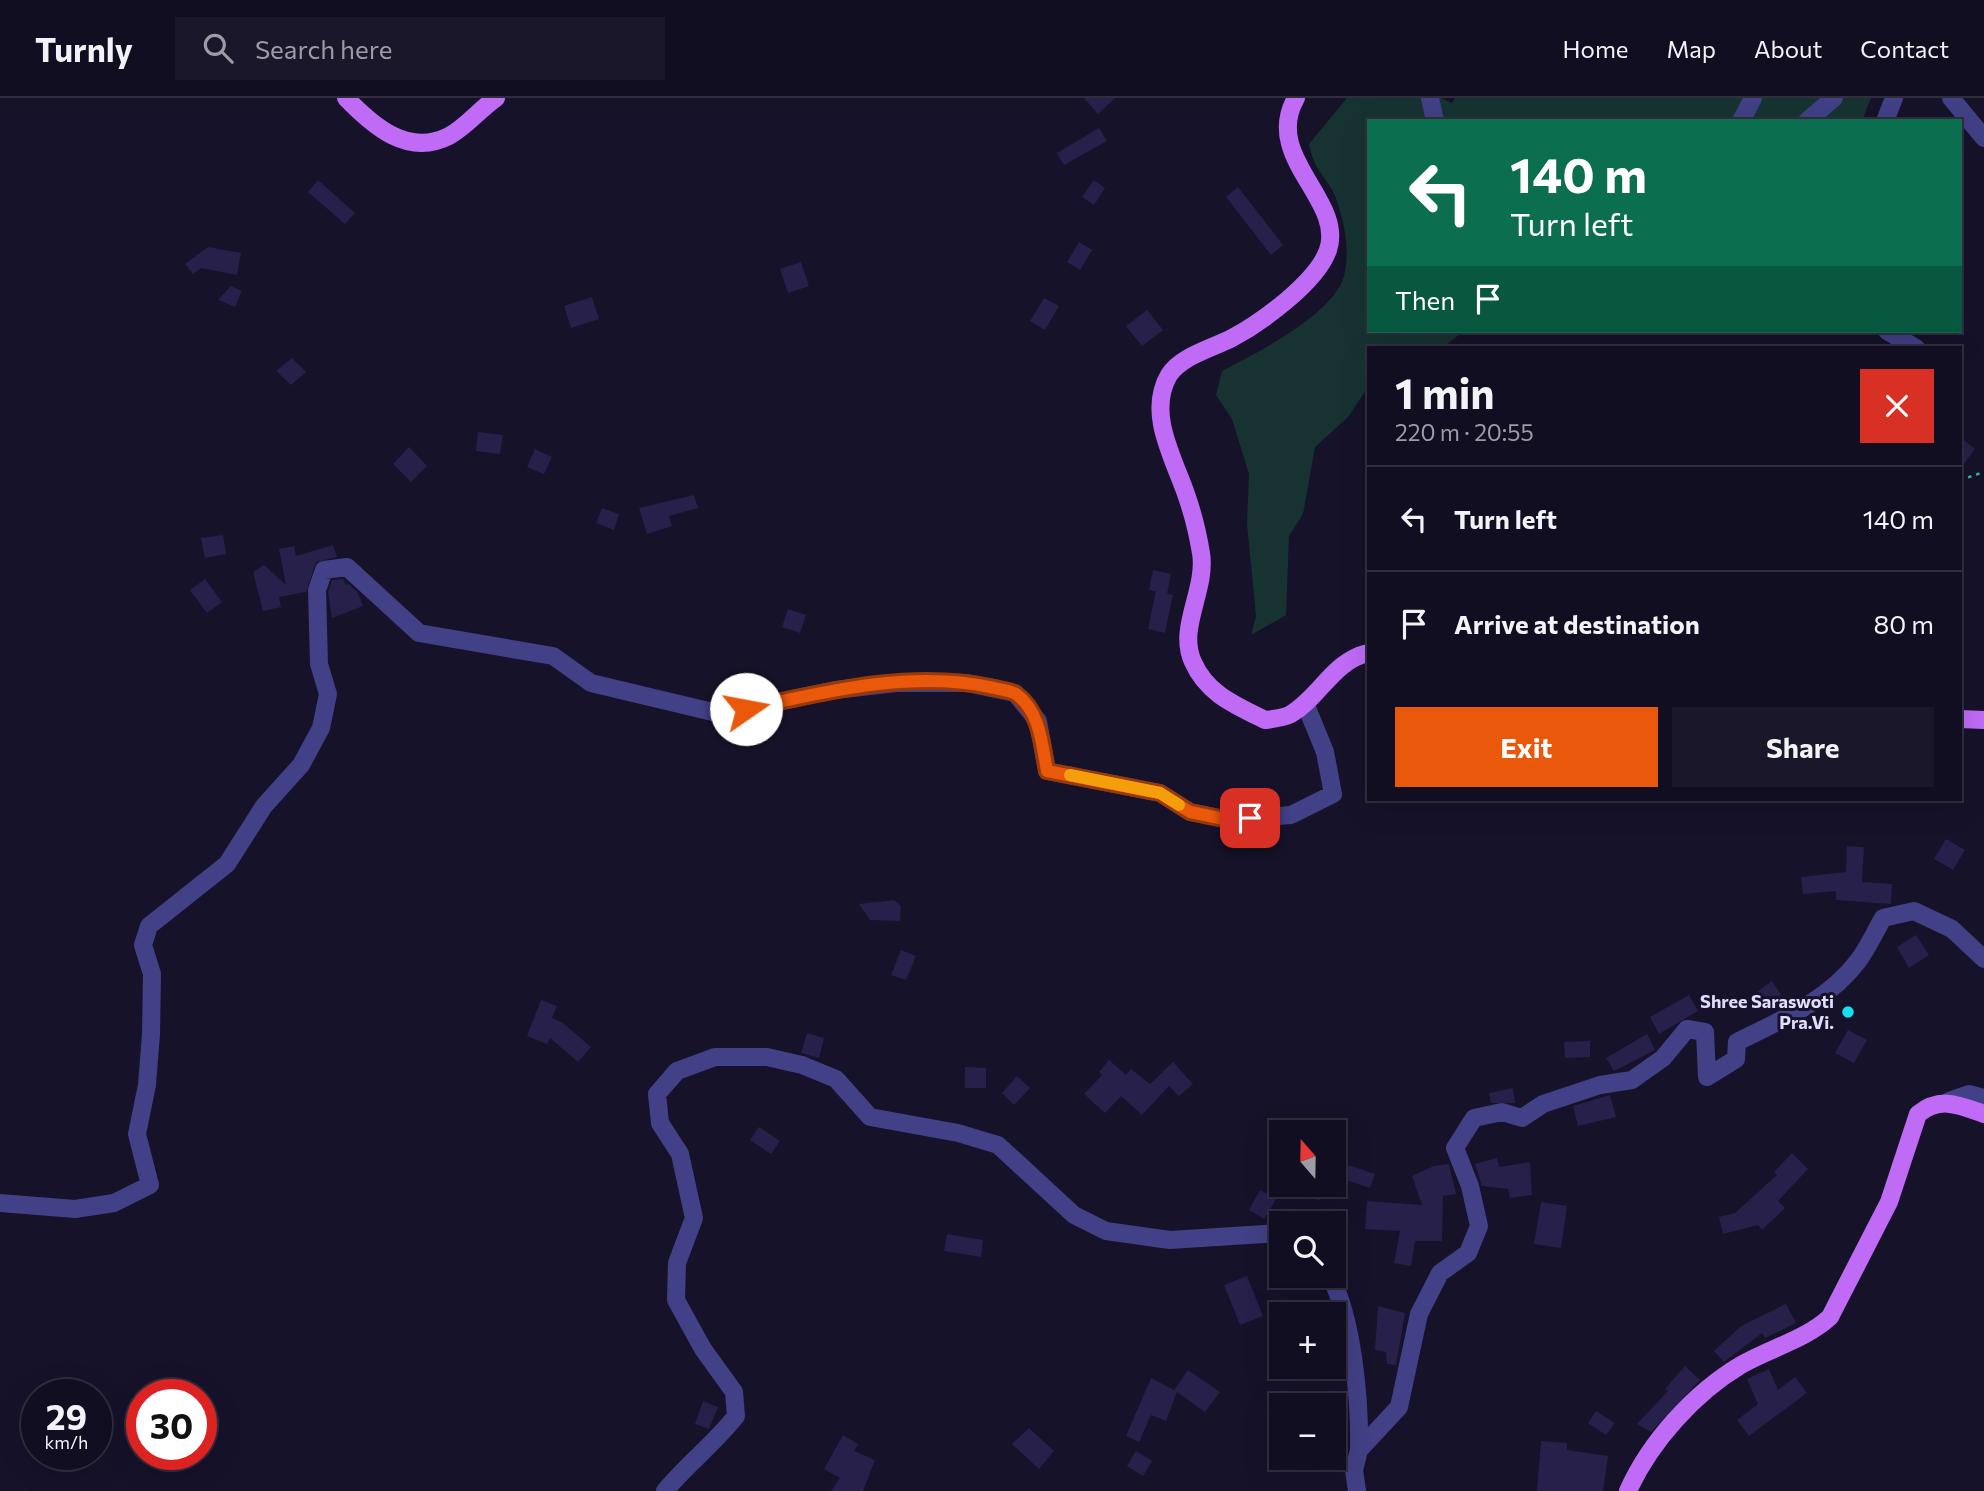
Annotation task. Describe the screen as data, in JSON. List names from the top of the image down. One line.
{"places":["Shree Saraswoti Pra.Vi."],"north":"top","page":{"header":"Turnly","search":"Search here","nav":["Home","Map","About","Contact"],"turn":["140 m","Turn left"],"then":"Then","heading":["1 min","220 m · 20:55"],"list":[{"name":"Turn left","value":"140 m"},{"name":"Arrive at destination","value":"80 m"}],"buttons":["Exit","Share"],"map_buttons":["+","−"],"speed":"29 km/h","limit":"30"}}
